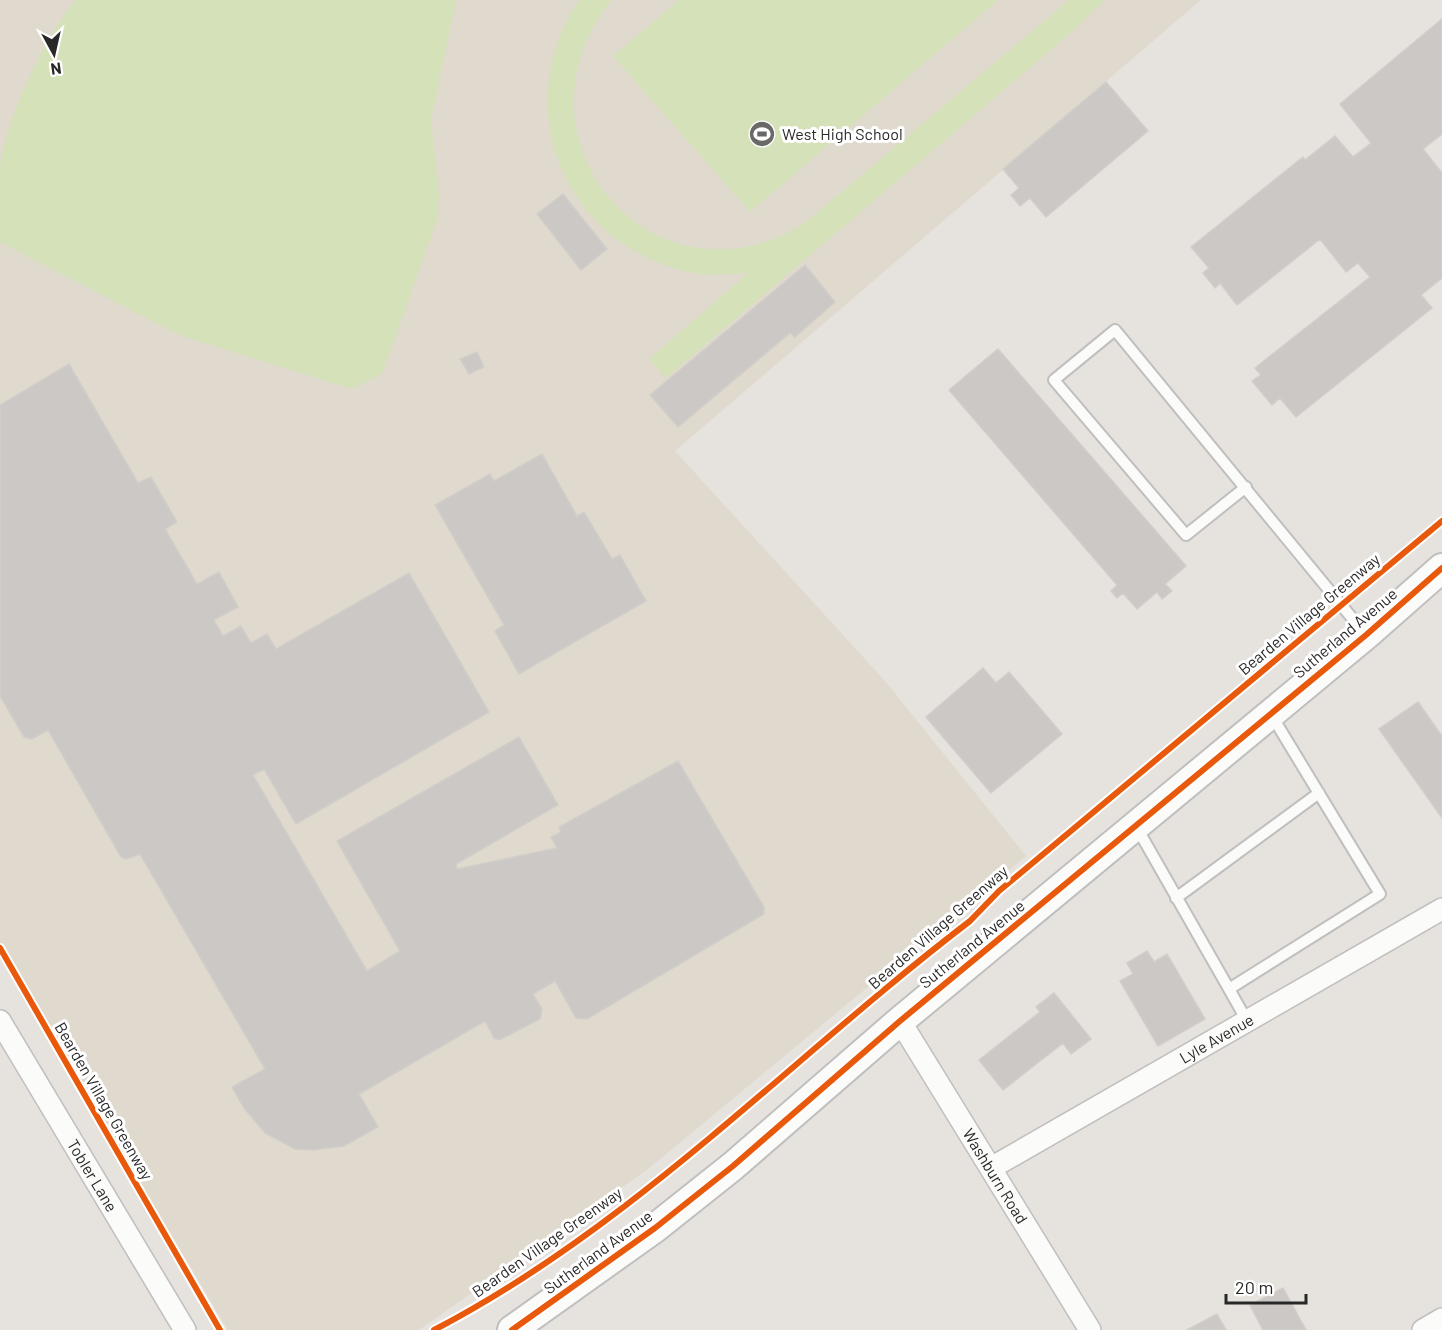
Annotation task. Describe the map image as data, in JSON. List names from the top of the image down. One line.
{"streets":{"street":["Sutherland Avenue","Lyle Avenue","Tobler Lane","Washburn Road"],"cycle path":["Bearden Village Greenway"]},"crossings":[["Sutherland Avenue","Washburn Road"],["Lyle Avenue","Washburn Road"]],"places":{"sports":["West High School"]},"scale_bar":"20 m","north":"bottom"}
